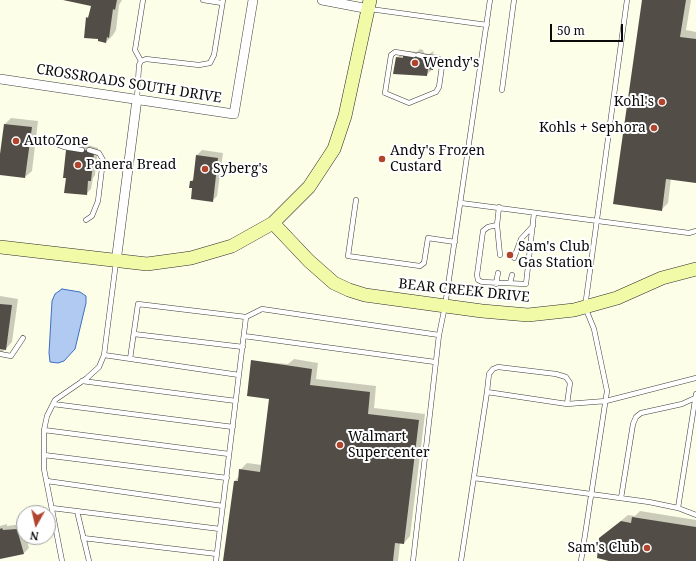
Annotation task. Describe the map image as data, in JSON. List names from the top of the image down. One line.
{"streets":{"street":["CROSSROADS SOUTH DRIVE","BEAR CREEK DRIVE"]},"places":["Wendy's","Kohl's","Kohls + Sephora","AutoZone","Andy's Frozen Custard","Panera Bread","Syberg's","Sam's Club Gas Station","Walmart Supercenter","Sam's Club"],"scale_bar":"50 m","north":"bottom"}
